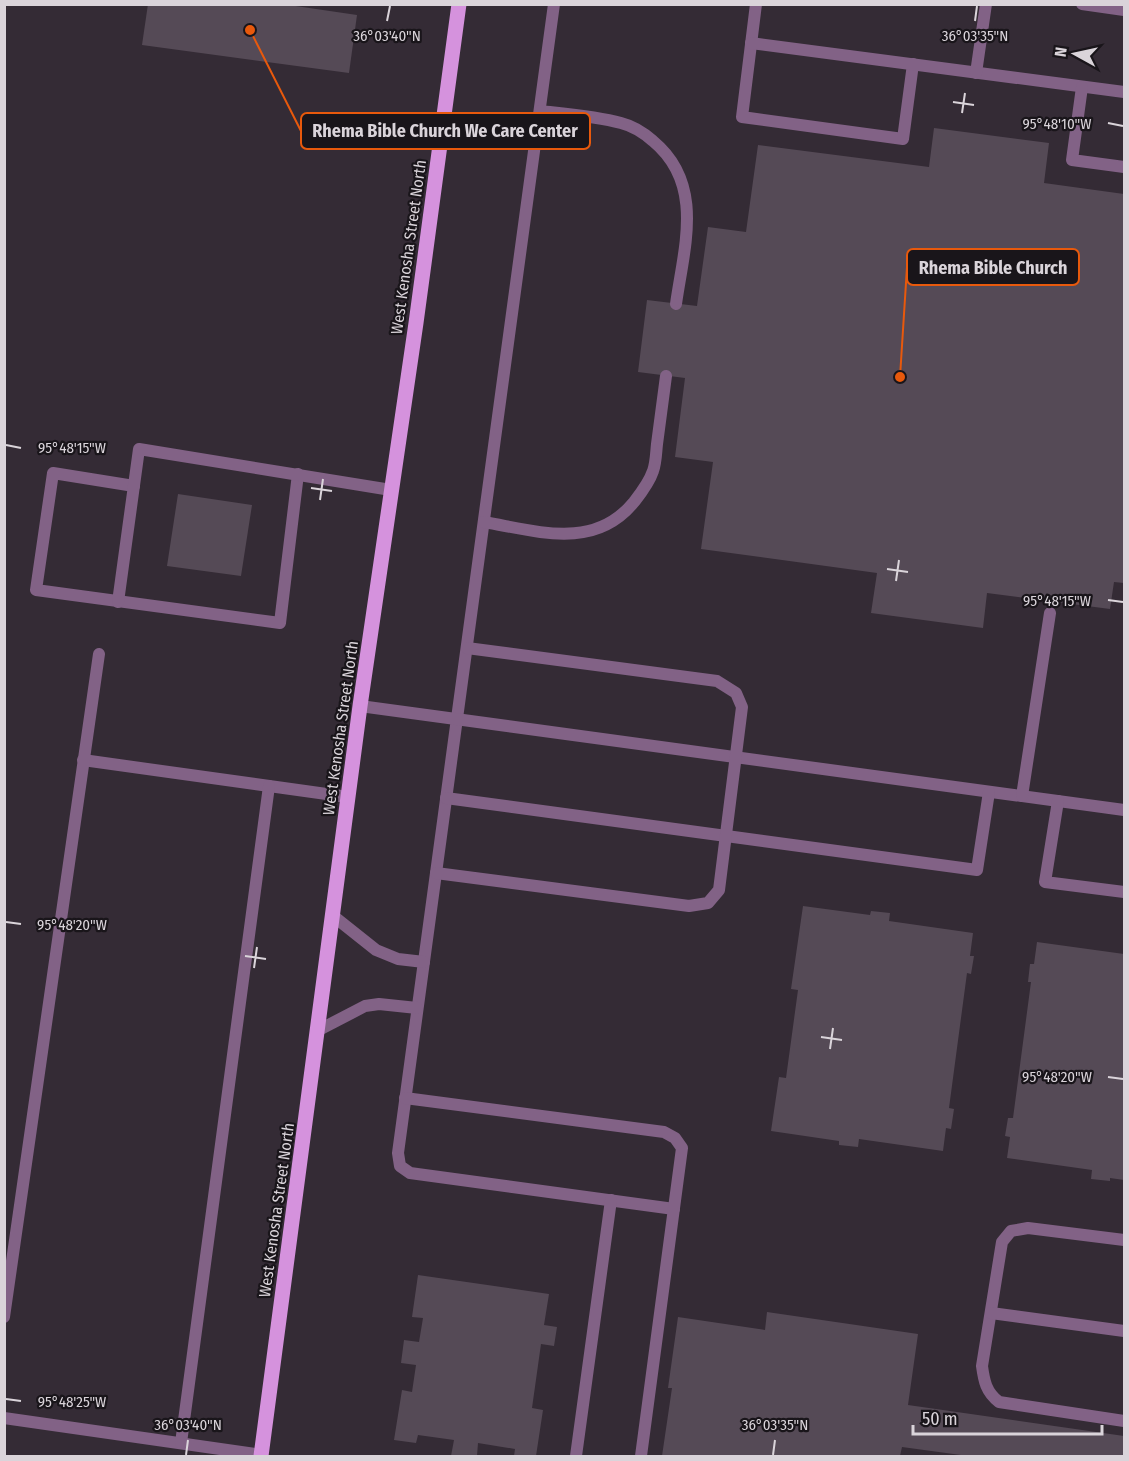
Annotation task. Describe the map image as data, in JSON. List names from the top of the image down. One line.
{"streets":{"main road":["West Kenosha Street North"]},"places":["Rhema Bible Church We Care Center","Rhema Bible Church"],"scale_bar":"50 m","north":"left","coordinates":["36°03'40\"N","36°03'35\"N","95°48'10\"W","95°48'15\"W","95°48'20\"W","95°48'25\"W"]}
